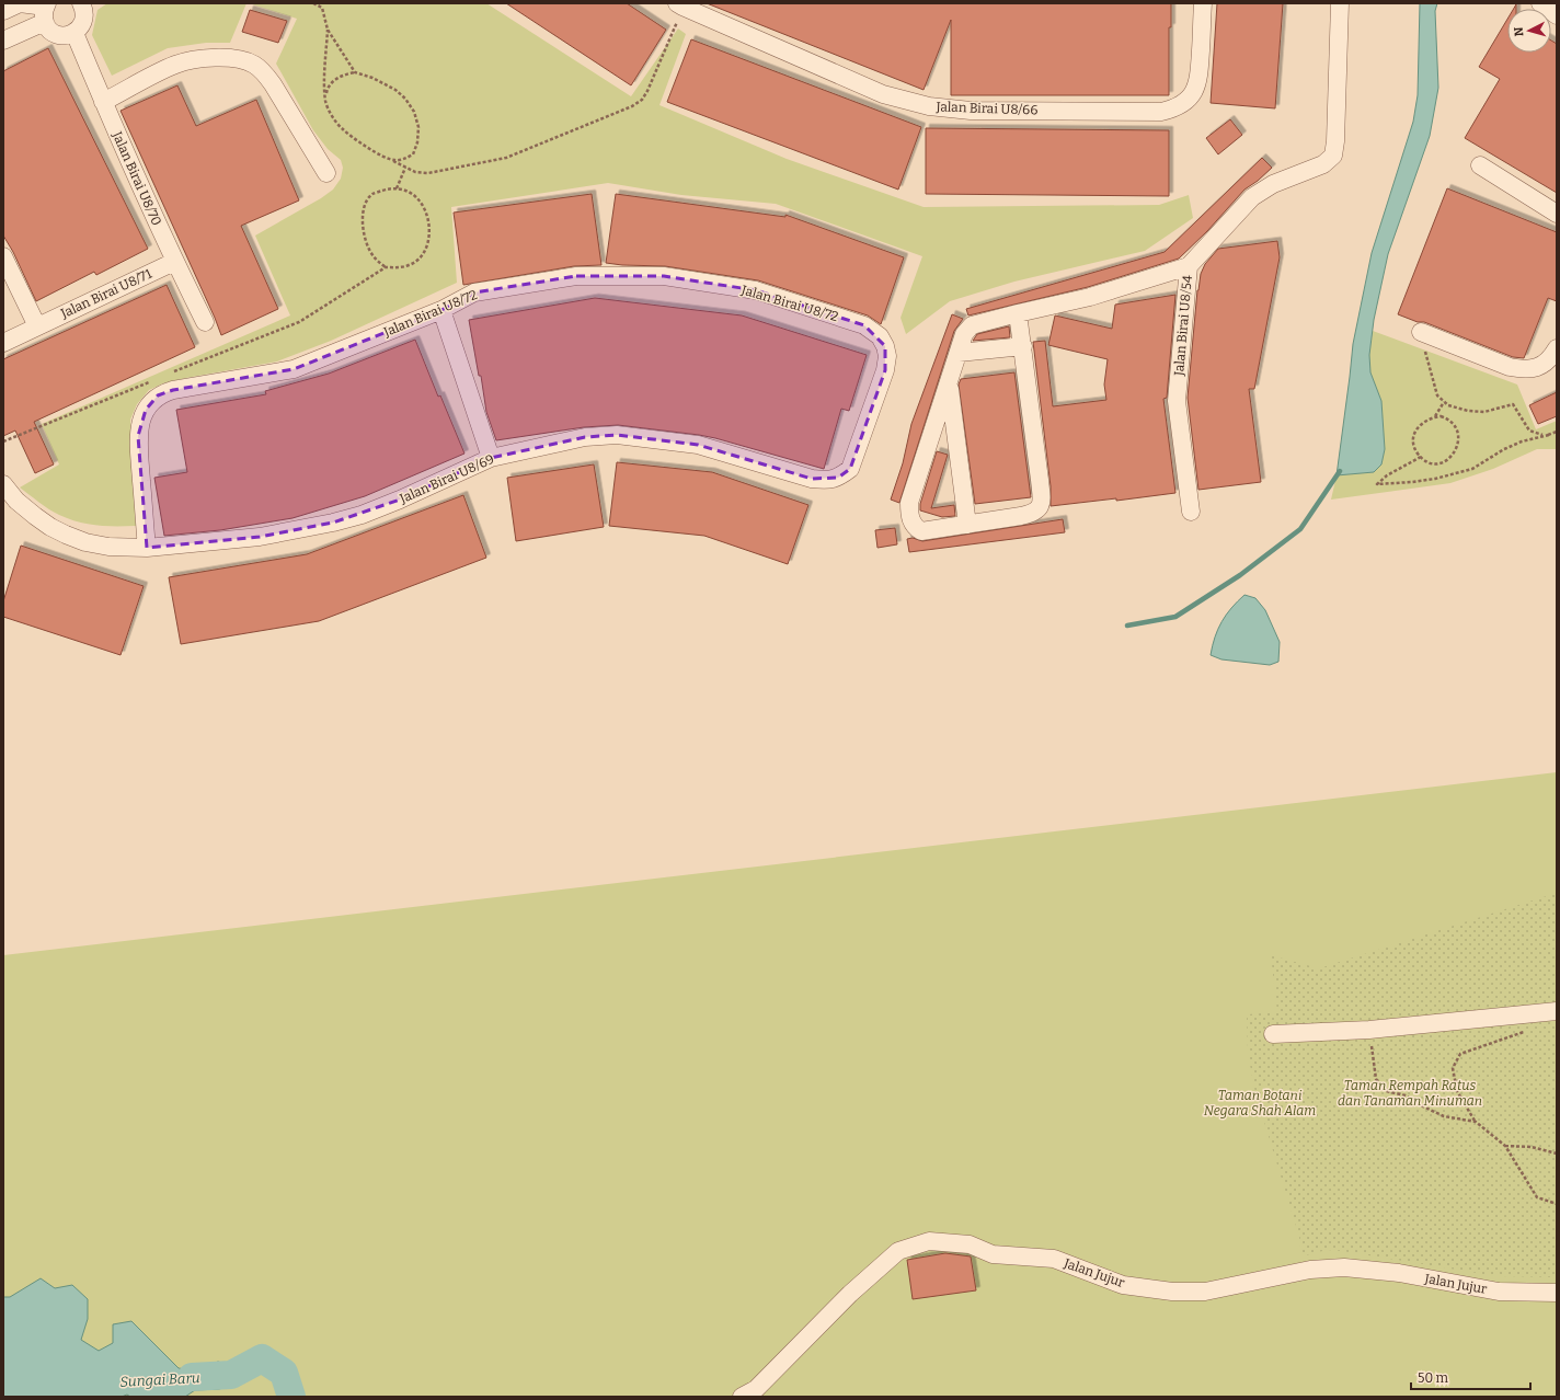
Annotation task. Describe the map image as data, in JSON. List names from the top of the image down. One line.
{"streets":{"street":["Jalan Birai U8/66","Jalan Birai U8/70","Jalan Birai U8/71","Jalan Birai U8/72","Jalan Birai U8/54","Jalan Birai U8/69","Jalan Jujur"]},"crossings":[["Jalan Birai U8/70","Jalan Birai U8/71"],["Jalan Birai U8/72","Jalan Birai U8/69"]],"water":["Sungai Baru"],"parks":["Taman Rempah Ratus dan Tanaman Minuman","Taman Botani Negara Shah Alam"],"scale_bar":"50 m","north":"left"}
